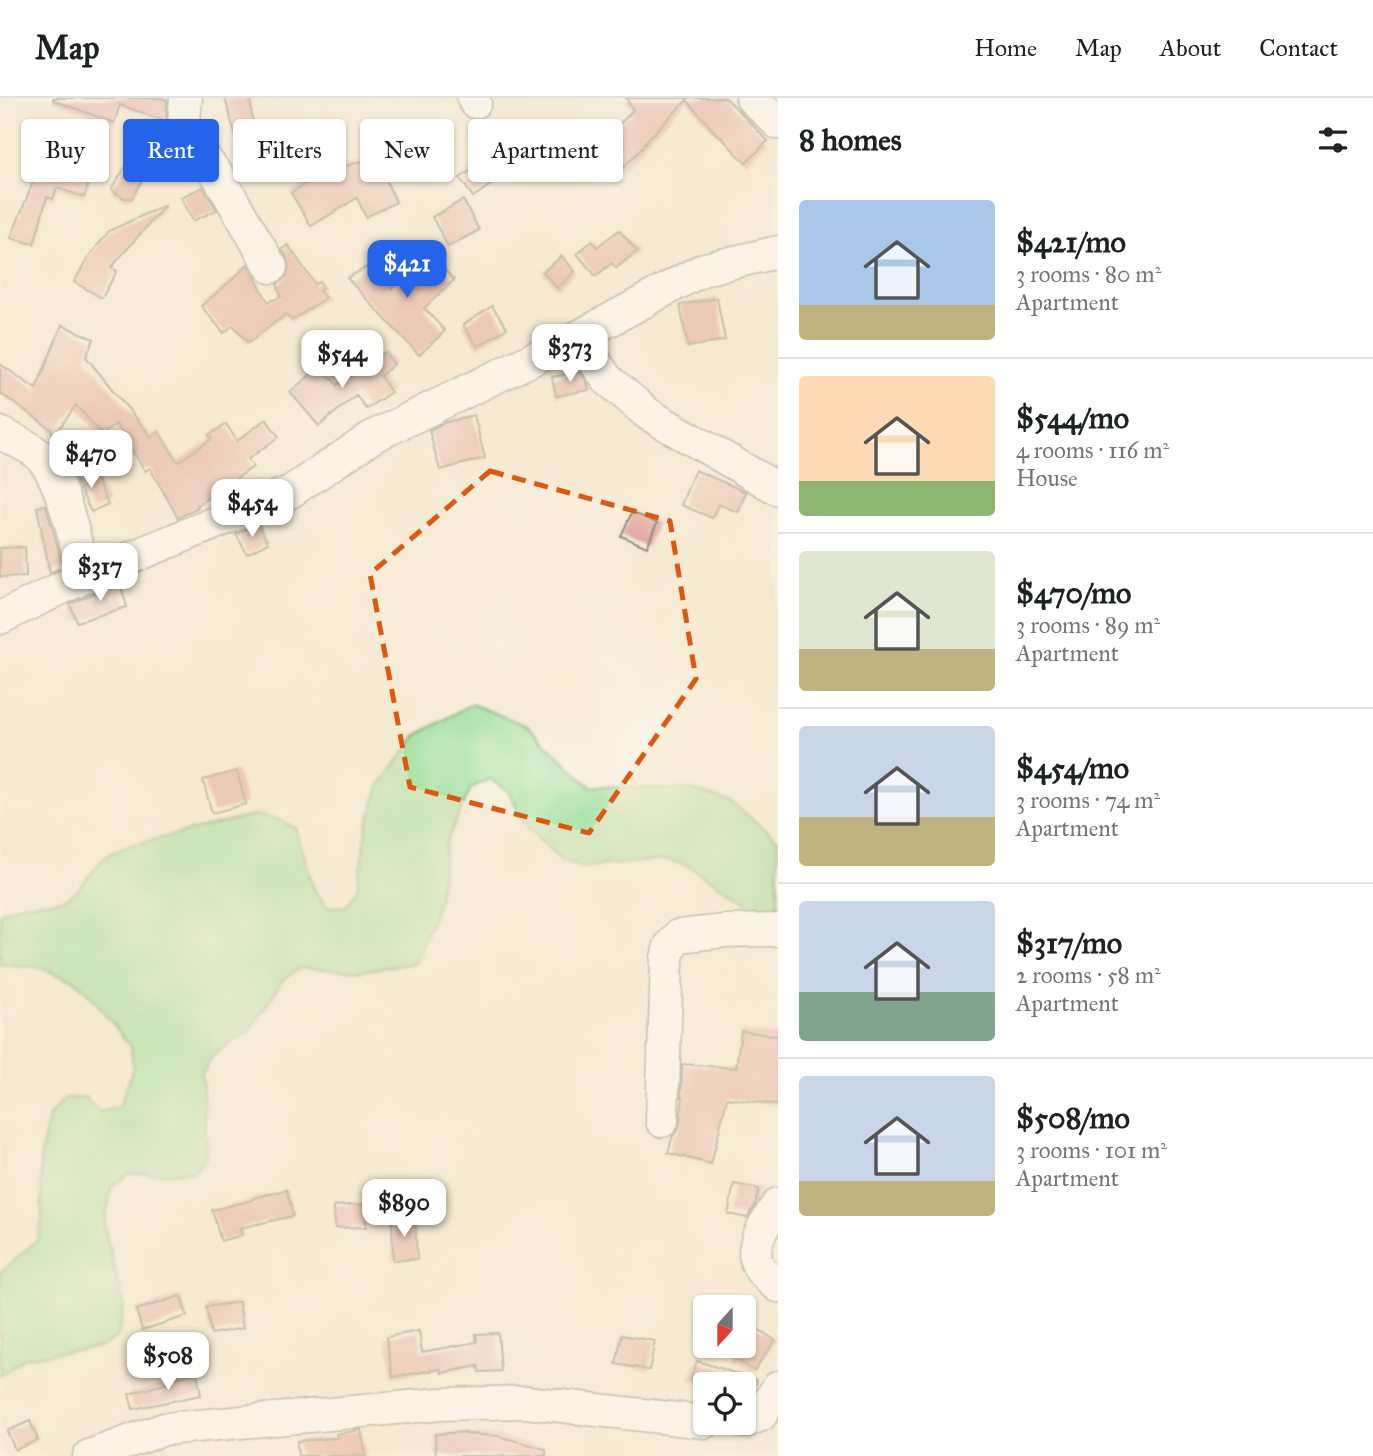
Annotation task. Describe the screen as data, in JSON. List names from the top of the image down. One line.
{"north":"bottom","page":{"header":"Map","nav":["Home","Map","About","Contact"],"heading":"8 homes","chip":["Buy","Rent","Filters","New","Apartment"],"list":[{"name":"$421/mo","note":"3 rooms · 80 m² · Apartment"},{"name":"$544/mo","note":"4 rooms · 116 m² · House"},{"name":"$470/mo","note":"3 rooms · 89 m² · Apartment"},{"name":"$454/mo","note":"3 rooms · 74 m² · Apartment"},{"name":"$317/mo","note":"2 rooms · 58 m² · Apartment"},{"name":"$508/mo","note":"3 rooms · 101 m² · Apartment"}],"price":["$421","$373","$544","$470","$454","$317","$890","$508"]}}
